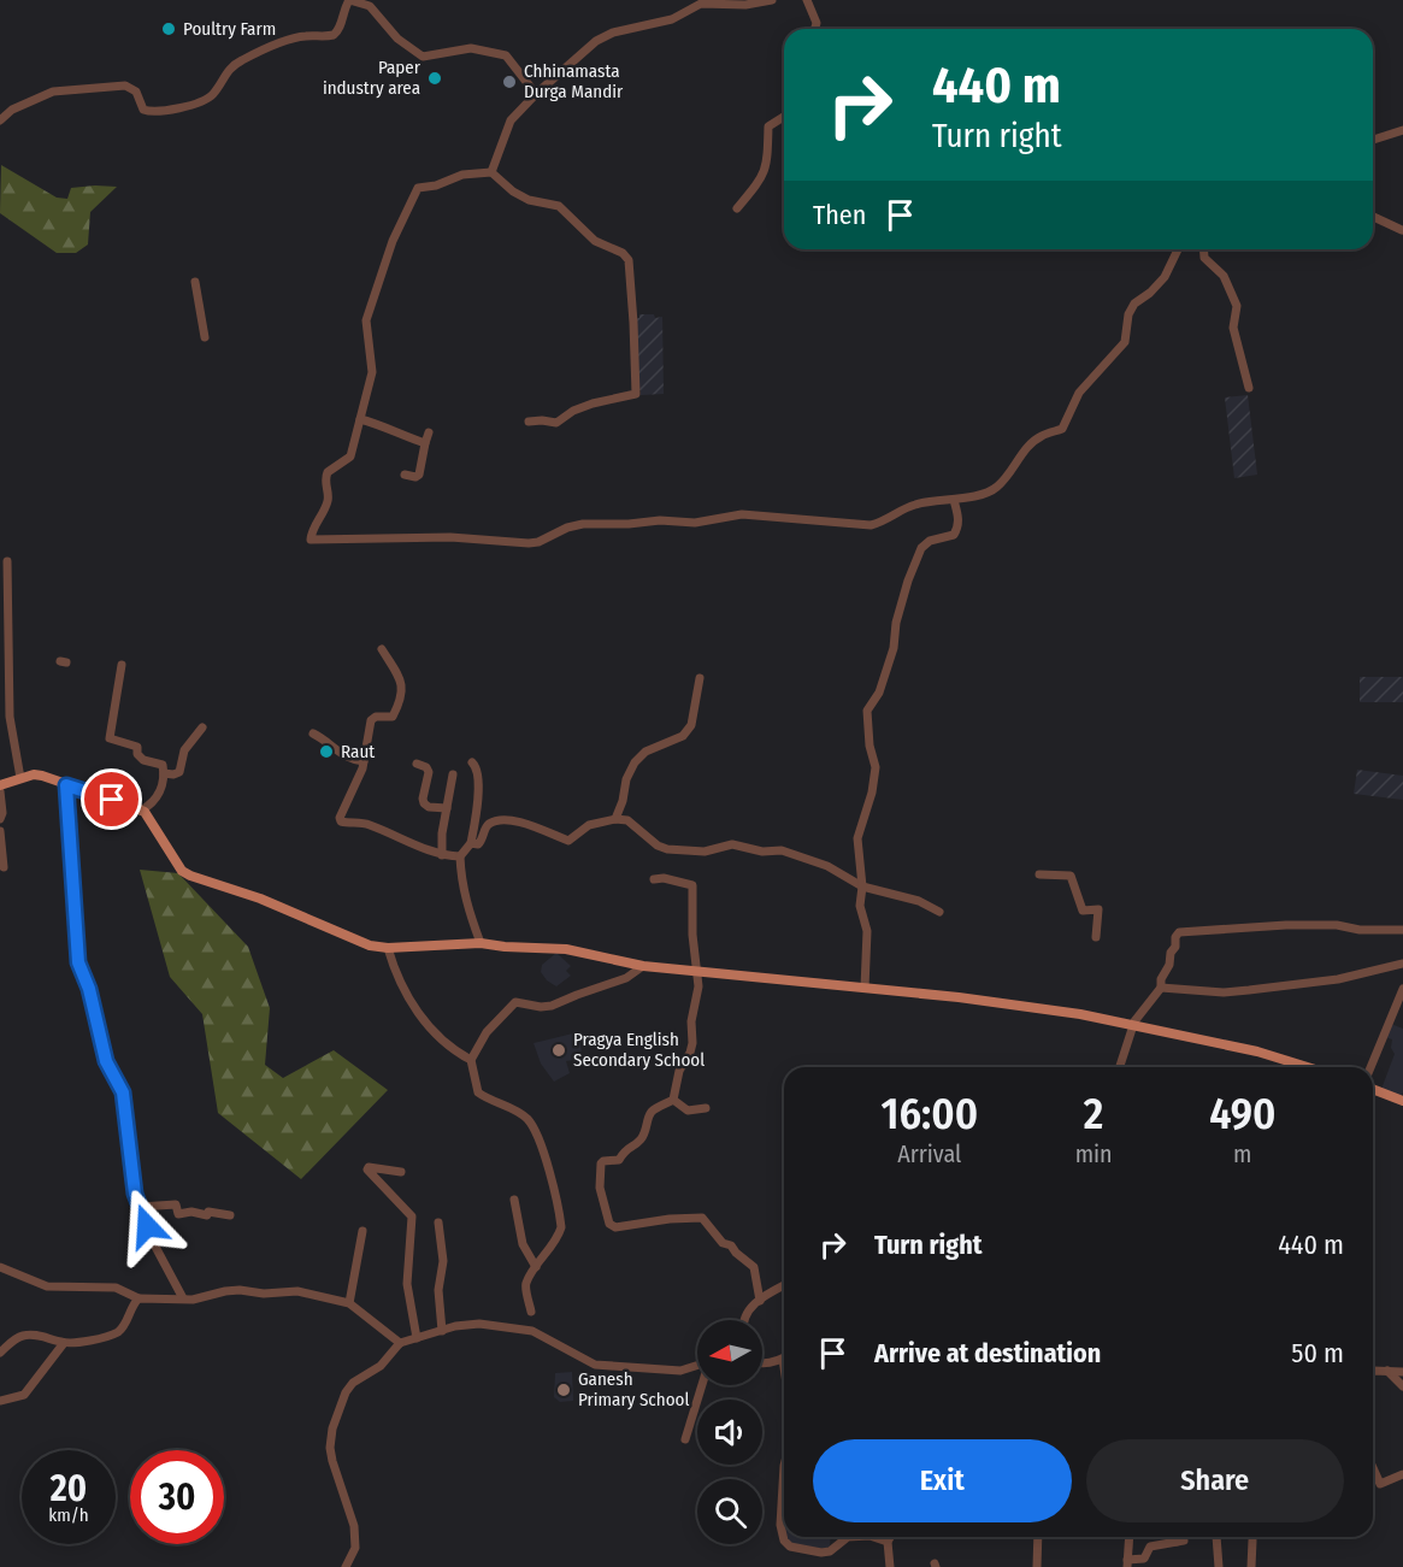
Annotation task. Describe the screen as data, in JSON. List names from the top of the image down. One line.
{"places":["Poultry Farm","Paper industry area","Chhinamasta Durga Mandir","Raut","Pragya English Secondary School","Ganesh Primary School"],"north":"left","page":{"turn":["440 m","Turn right"],"then":"Then","eta":["16:00","Arrival","2","min","490","m"],"list":[{"name":"Turn right","value":"440 m"},{"name":"Arrive at destination","value":"50 m"}],"buttons":["Exit","Share"],"speed":"20 km/h","limit":"30"}}
